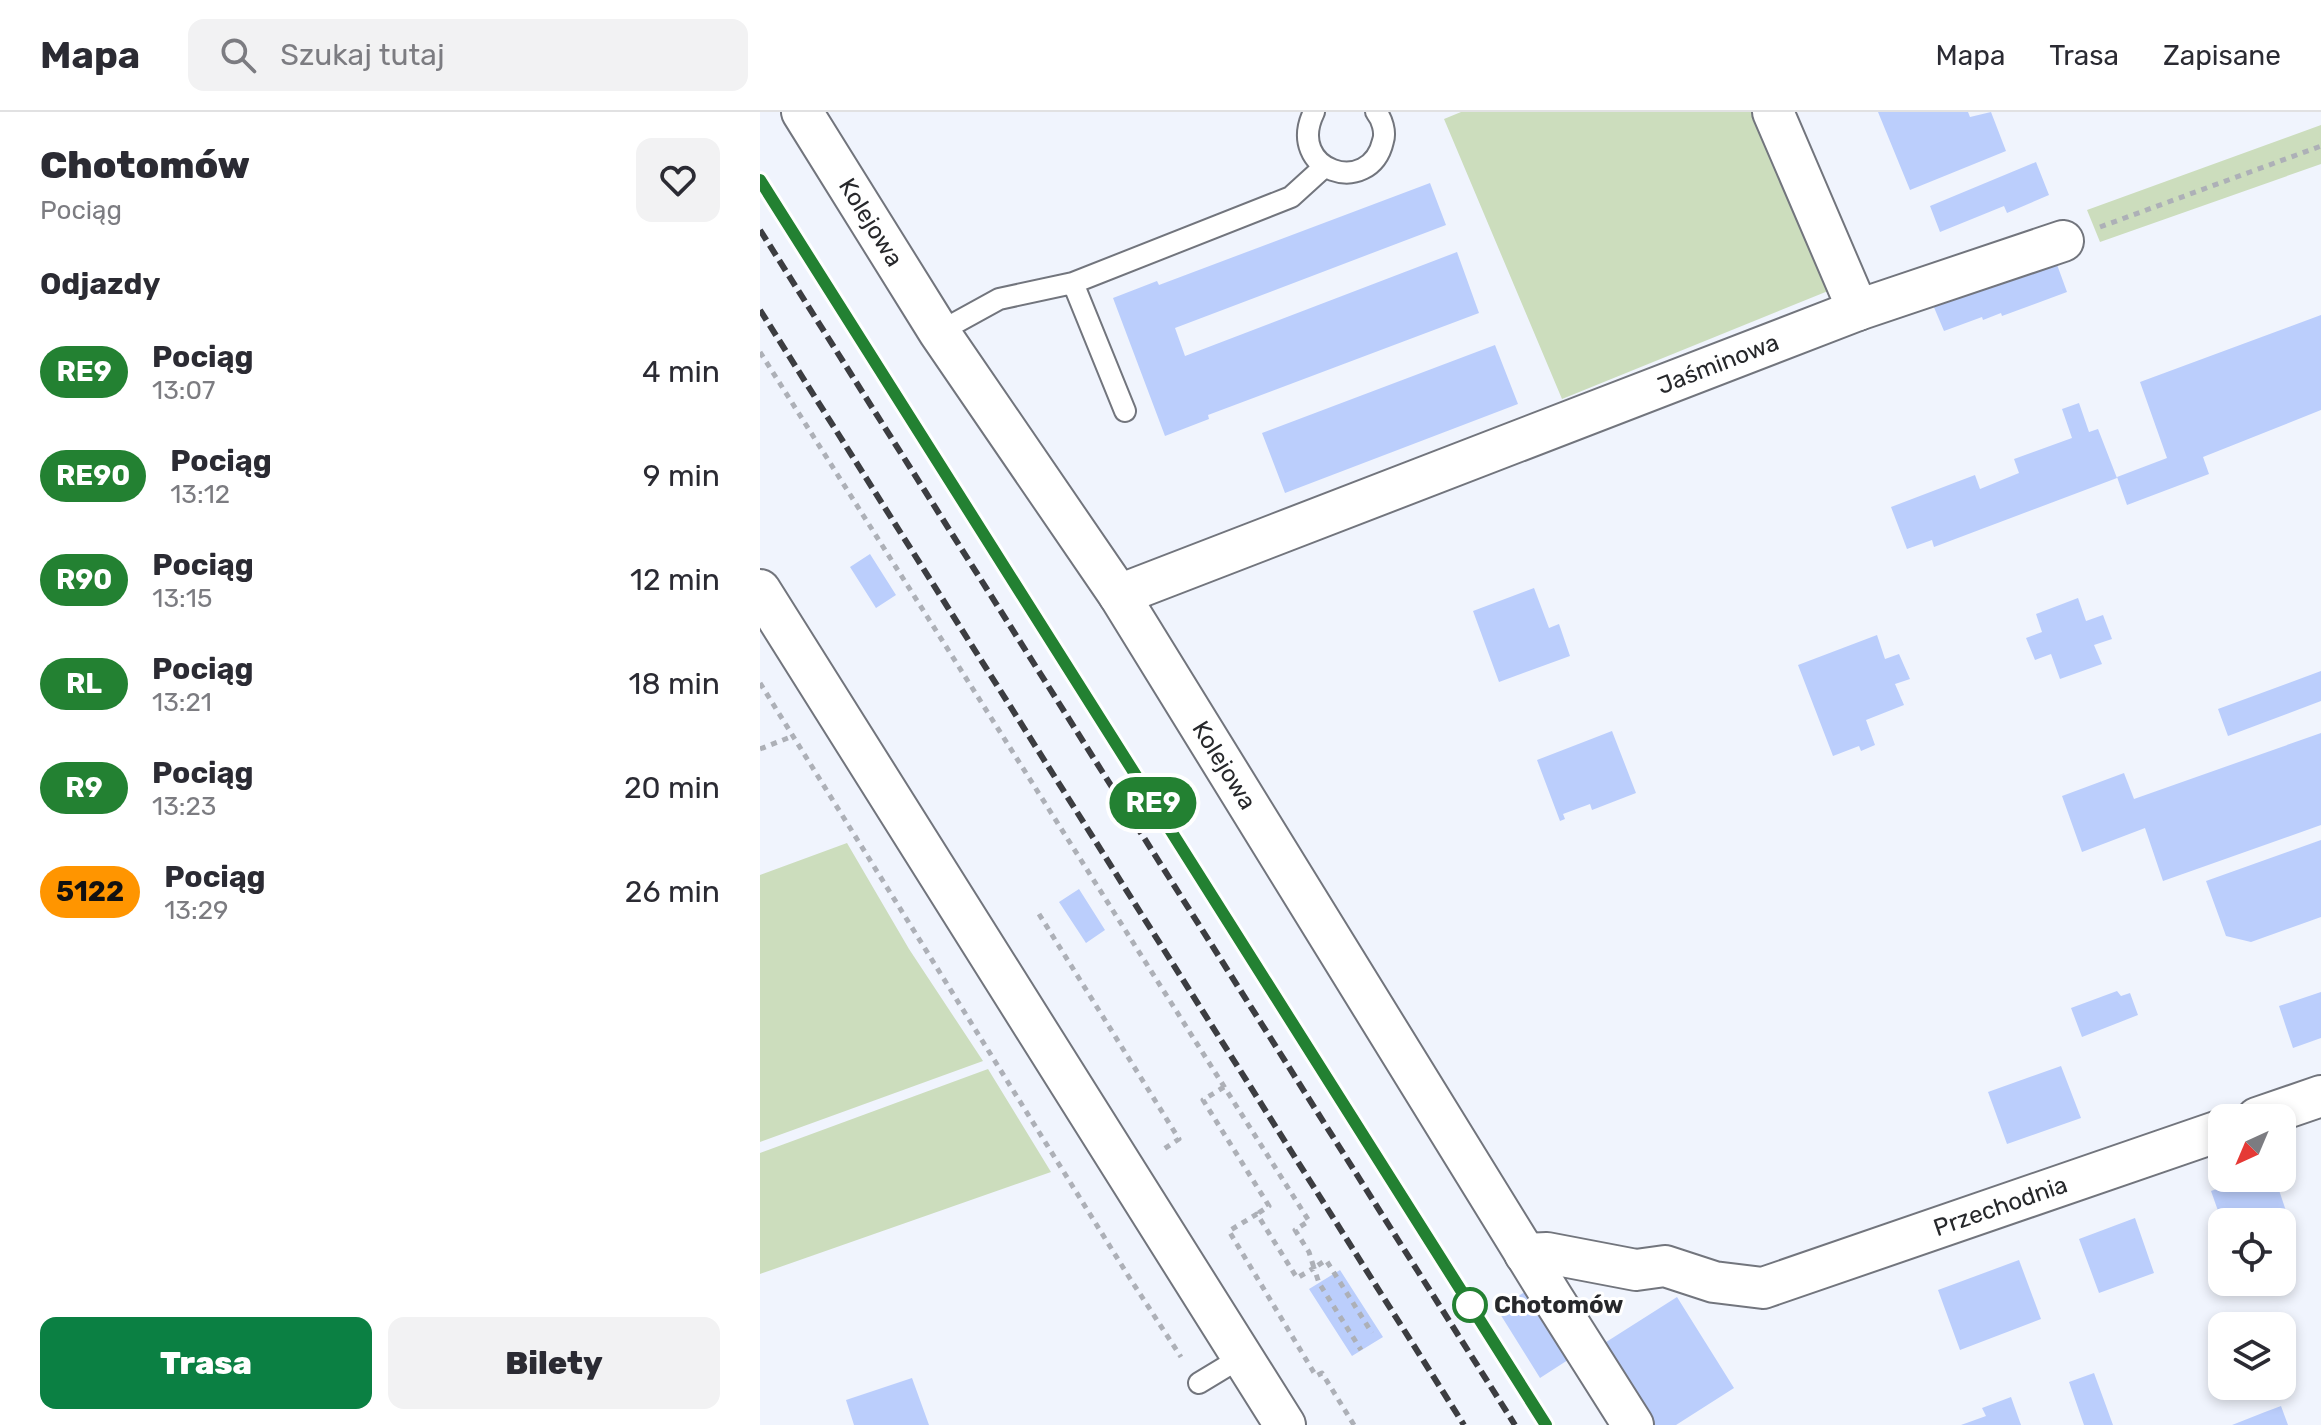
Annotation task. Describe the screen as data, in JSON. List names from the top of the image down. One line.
{"streets":{"street":["Kolejowa","Jaśminowa","Przechodnia"]},"crossings":[["Kolejowa","Jaśminowa"],["Kolejowa","Przechodnia"]],"places":["Chotomów"],"north":"bottom left","page":{"header":"Mapa","search":"Szukaj tutaj","nav":["Mapa","Trasa","Zapisane"],"heading":[["Chotomów","Pociąg"],"Odjazdy"],"on_map":"RE9","list":[{"mark":"RE9","name":"Pociąg","note":"13:07","value":"4 min"},{"mark":"RE90","name":"Pociąg","note":"13:12","value":"9 min"},{"mark":"R90","name":"Pociąg","note":"13:15","value":"12 min"},{"mark":"RL","name":"Pociąg","note":"13:21","value":"18 min"},{"mark":"R9","name":"Pociąg","note":"13:23","value":"20 min"},{"mark":"5122","name":"Pociąg","note":"13:29","value":"26 min"}],"buttons":["Trasa","Bilety"]}}
